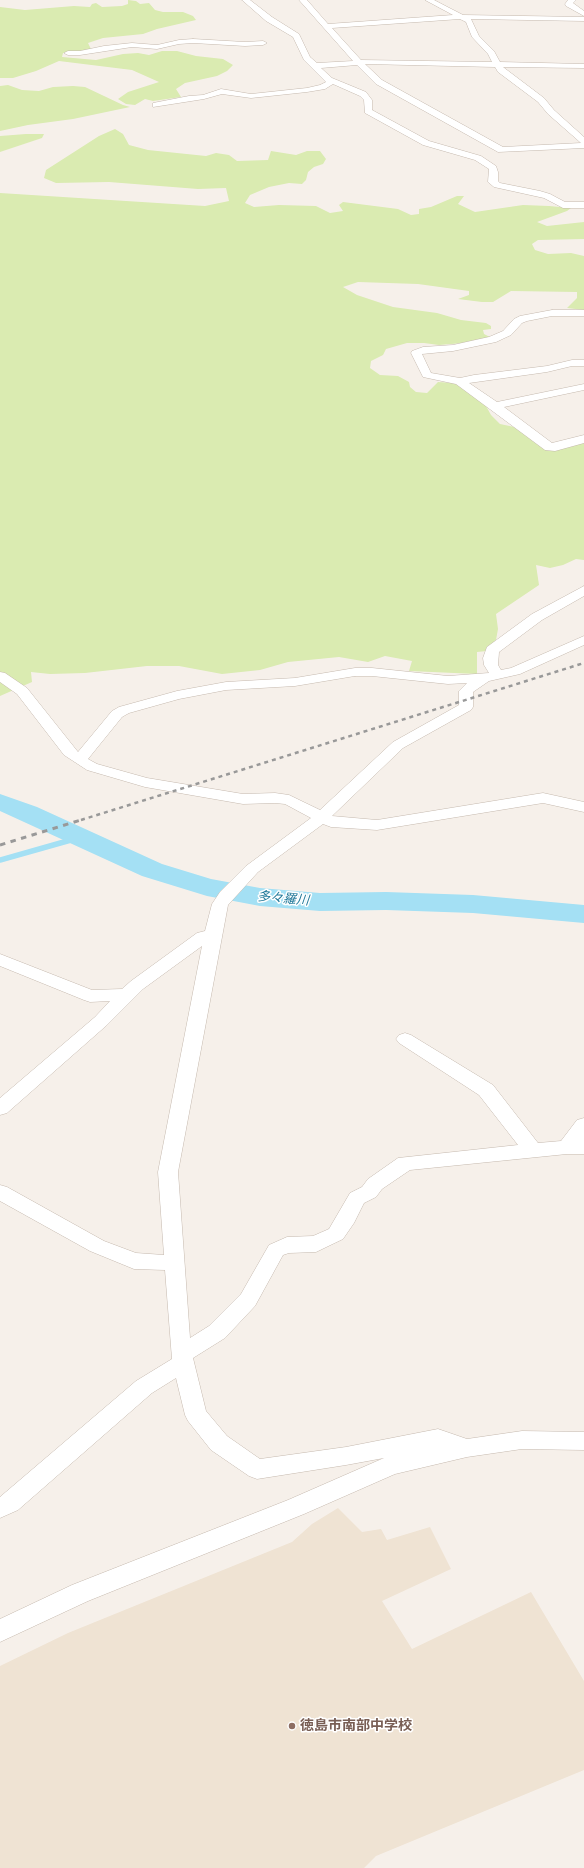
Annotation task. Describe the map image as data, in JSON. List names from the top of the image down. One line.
{"water":["多々羅川"],"places":["徳島市南部中学校"]}
